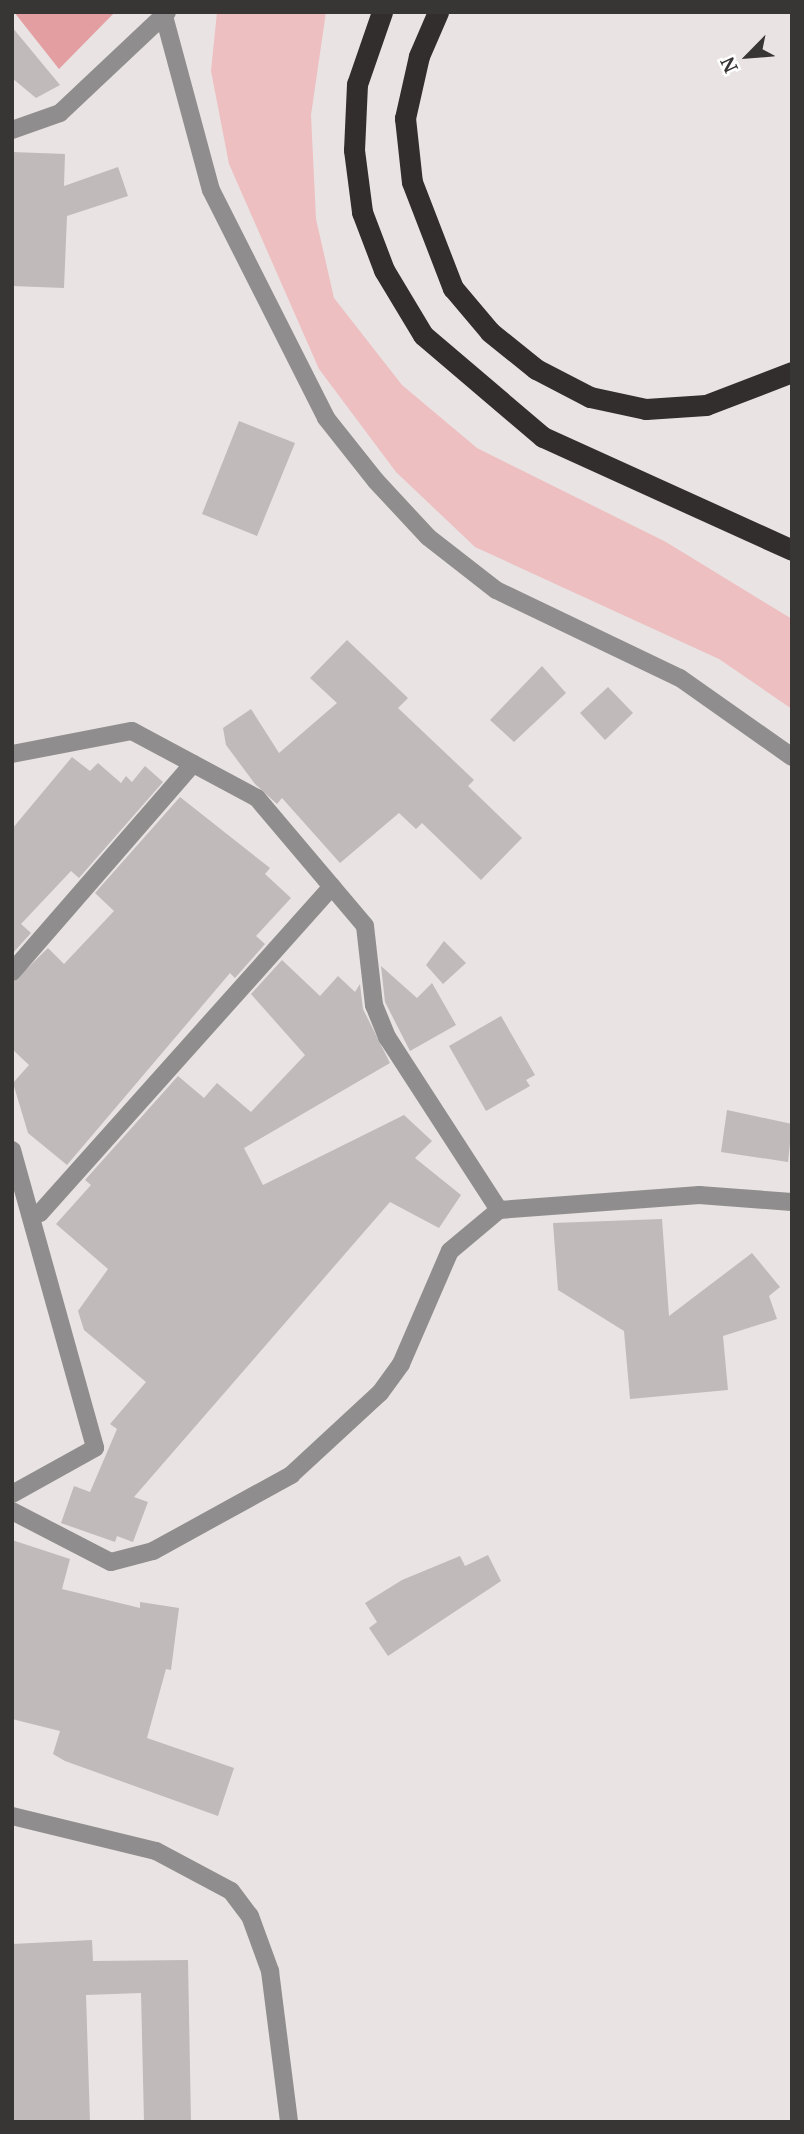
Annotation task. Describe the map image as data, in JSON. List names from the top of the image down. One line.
{"north":"bottom left"}
